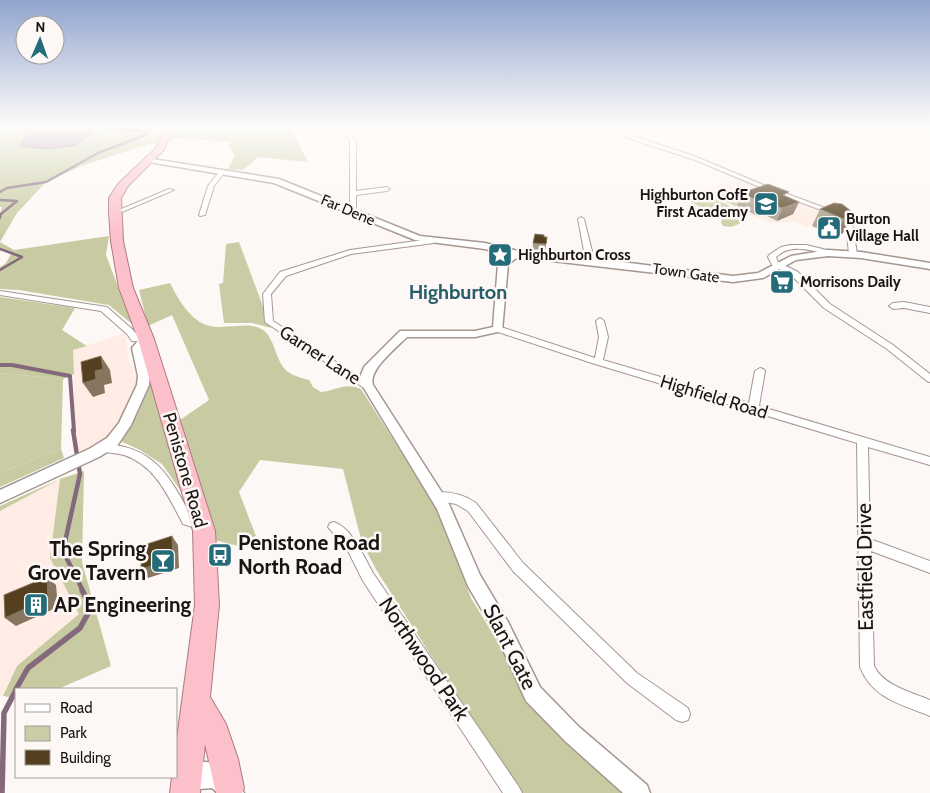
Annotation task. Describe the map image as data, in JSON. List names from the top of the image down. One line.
{"streets":{"highway":["Penistone Road"],"street":["Far Dene","Town Gate","Garner Lane","Highfield Road","Eastfield Drive","Slant Gate","Northwood Park"]},"crossings":[["Far Dene","Town Gate"],["Far Dene","Garner Lane"],["Garner Lane","Slant Gate"],["Highfield Road","Eastfield Drive"]],"districts":["Highburton"],"places":{"school or university":["Highburton CofE First Academy"],"public building":["Burton Village Hall"],"place":["Highburton Cross"],"supermarket":["Morrisons Daily"],"bus stop":["Penistone Road North Road"],"bar":["The Spring Grove Tavern"],"building":["AP Engineering"]},"legend":["Road","Park","Building"],"north":"top"}
